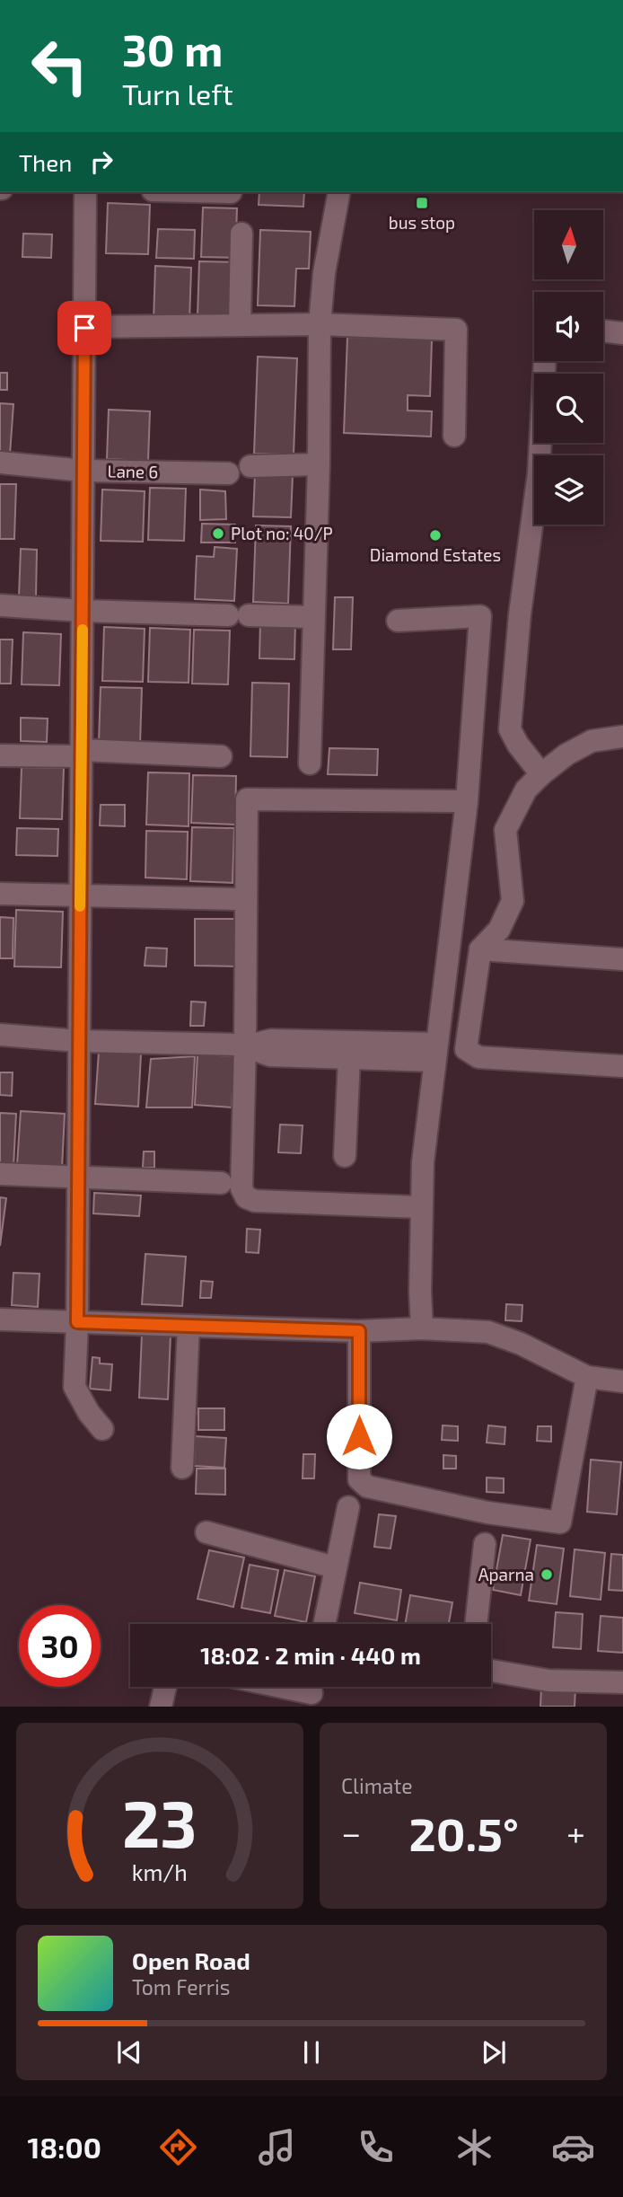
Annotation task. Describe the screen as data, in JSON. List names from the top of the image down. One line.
{"streets":{"street":["Lane 6"]},"places":{"transit":["bus stop"],"other":["Plot no: 40/P","Diamond Estates","Aparna"]},"north":"top","page":{"turn":["30 m","Turn left"],"then":"Then","limit":"30","trip":"18:02 · 2 min · 440 m","tile":"Climate","heat":["−","20.5°","+"],"song":["Open Road","Tom Ferris"],"tabs":"18:00","gauge":["23","km/h"]}}
